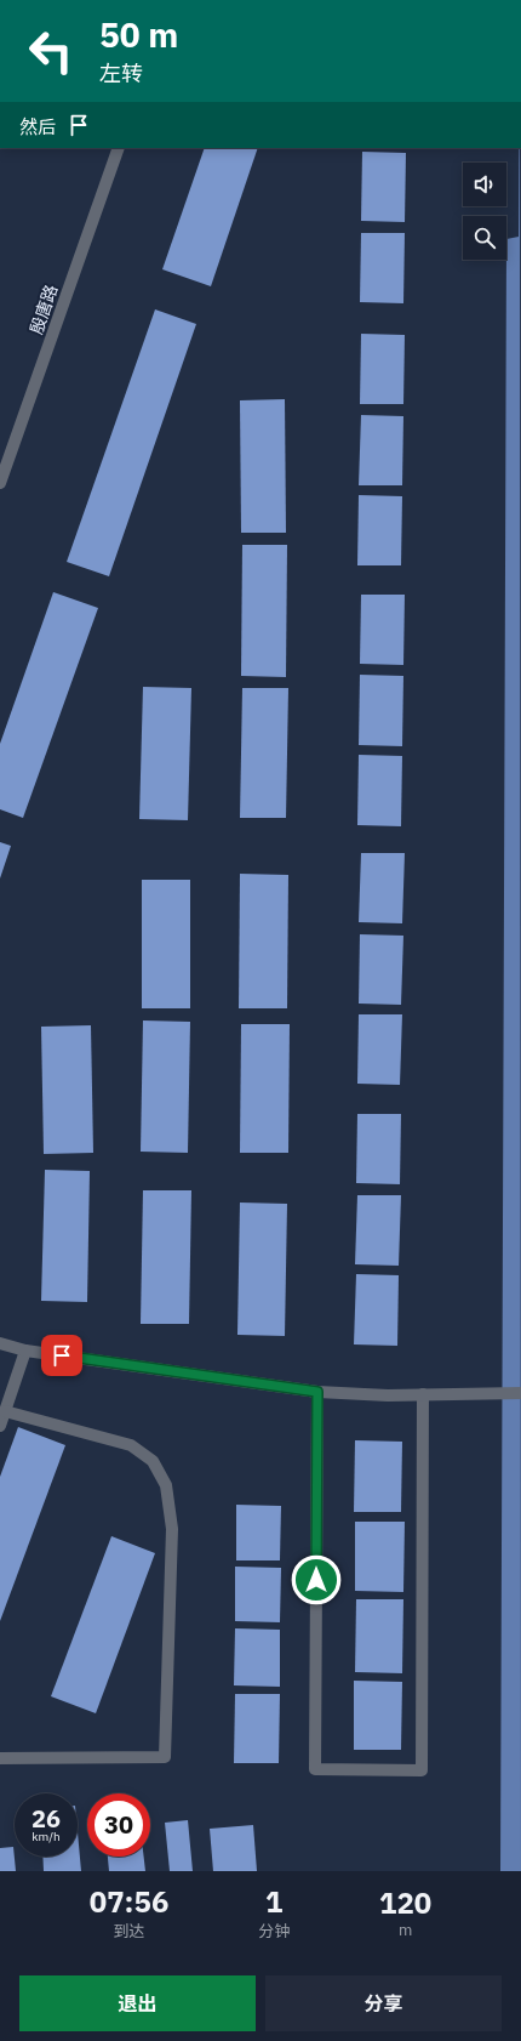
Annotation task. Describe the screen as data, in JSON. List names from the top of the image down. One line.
{"streets":{"street":["殷唐路"]},"page":{"turn":["50 m","左转"],"then":"然后","speed":"26 km/h","limit":"30","eta":["07:56","到达","1","分钟","120","m"],"buttons":["退出","分享"]}}
